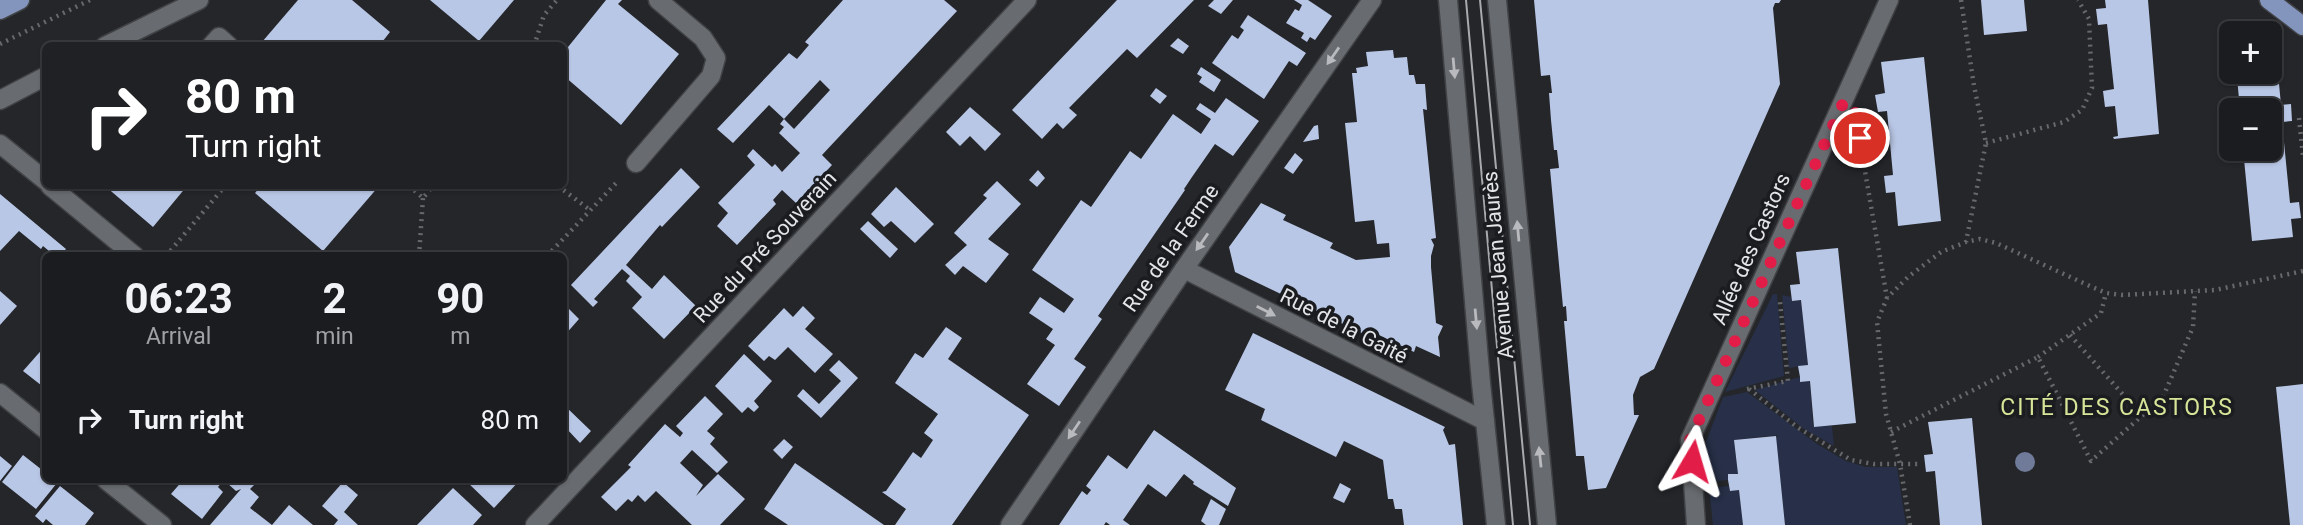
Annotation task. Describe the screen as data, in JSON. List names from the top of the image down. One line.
{"streets":{"street":["Rue du Pré Souverain","Rue de la Ferme","Allée des Castors","Avenue Jean Jaurès","Rue de la Gaité"]},"crossings":[["Rue de la Ferme","Rue de la Gaité"],["Avenue Jean Jaurès","Rue de la Gaité"]],"one_way":["Rue de la Ferme","Rue de la Gaité"],"districts":["CITÉ DES CASTORS"],"page":{"map_buttons":["+","−"],"turn":["80 m","Turn right"],"eta":["06:23","Arrival","2","min","90","m"],"list":[{"name":"Turn right","value":"80 m"}]}}
